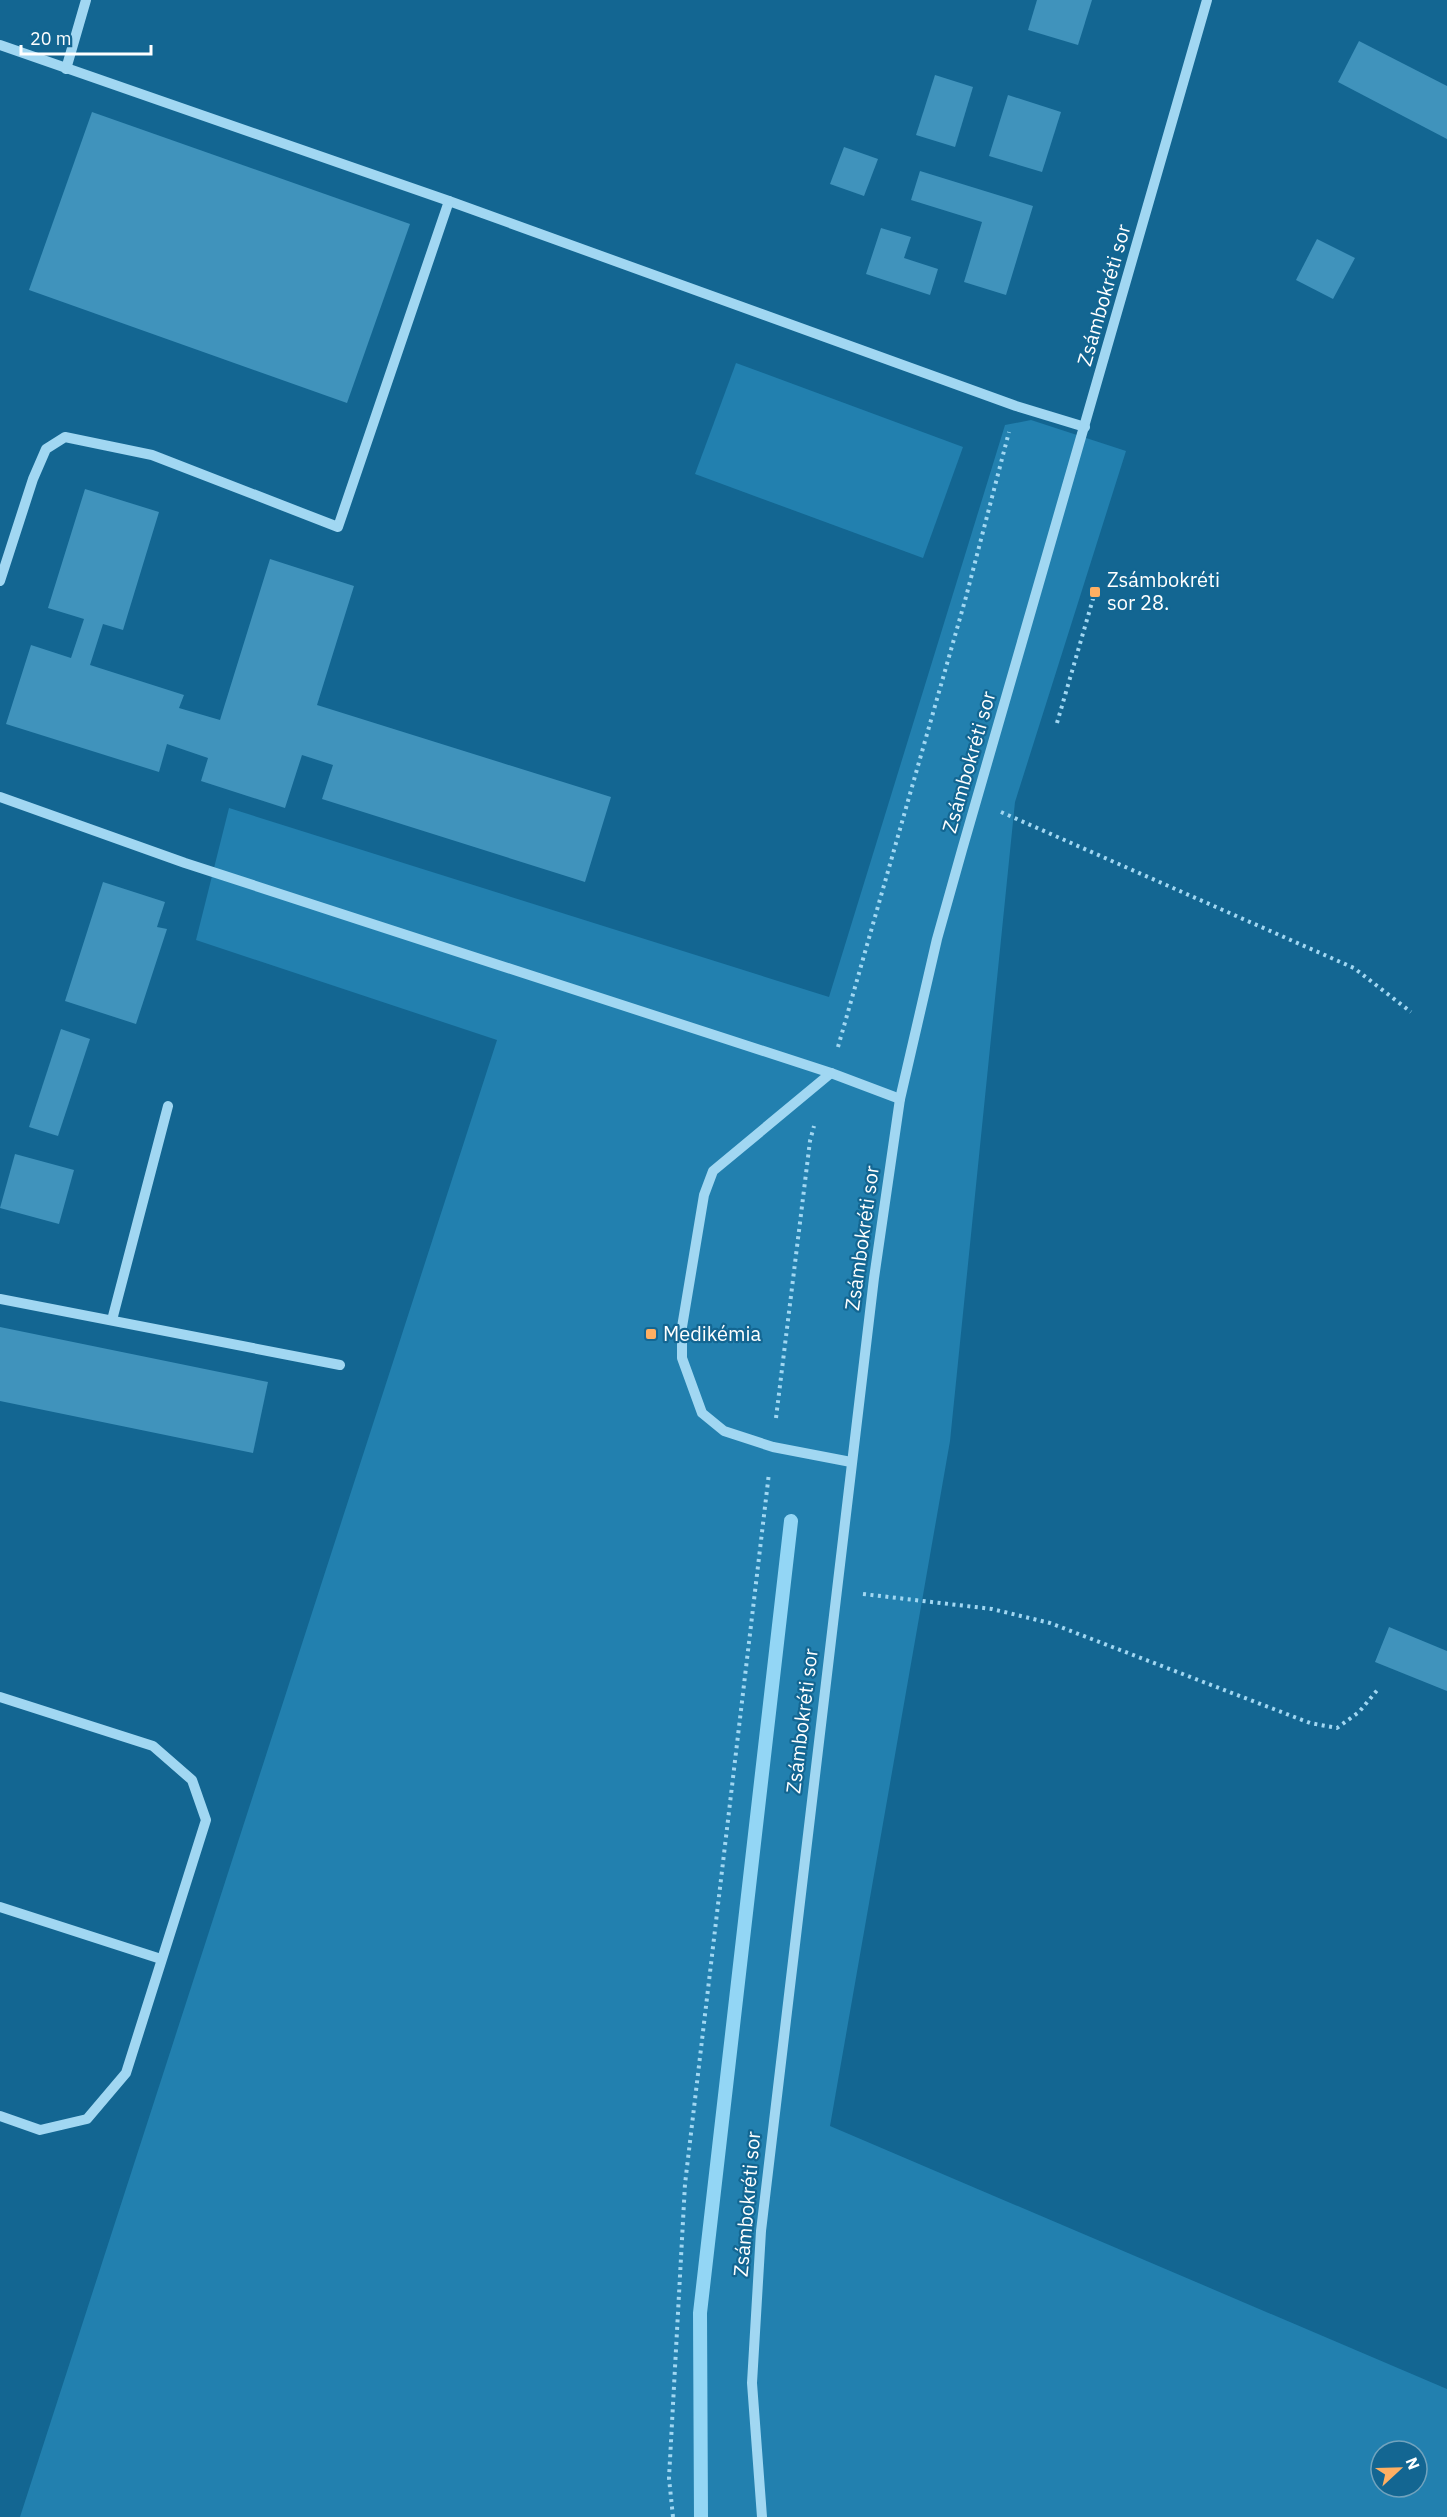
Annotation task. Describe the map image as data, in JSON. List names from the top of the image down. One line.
{"streets":{"street":["Zsámbokréti sor"]},"places":{"transit":["Zsámbokréti sor 28.","Medikémia"]},"scale_bar":"20 m","north":"right"}
